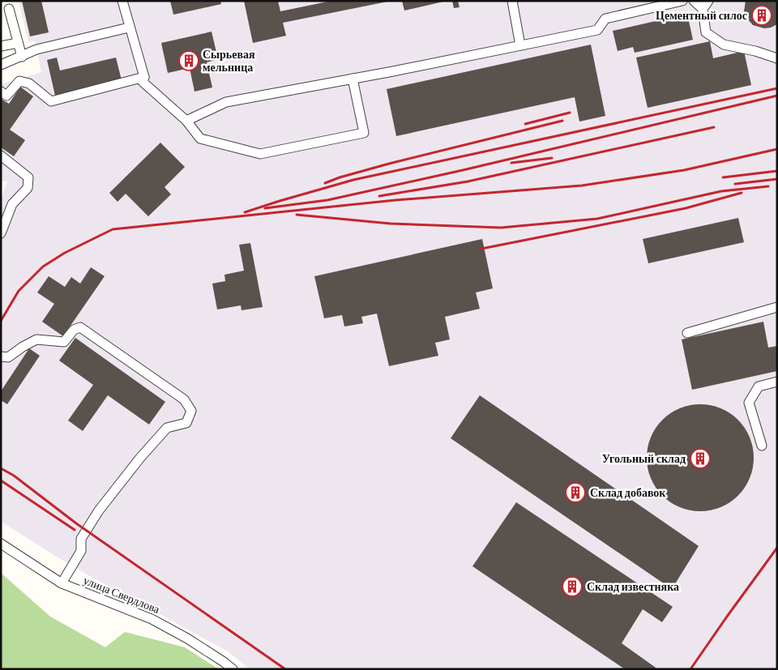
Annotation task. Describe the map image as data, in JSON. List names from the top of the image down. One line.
{"streets":{"street":["улица Свердлова"]},"places":{"building":["Цементный силос","Сырьевая мельница","Угольный склад","Склад добавок","Склад известняка"]}}
